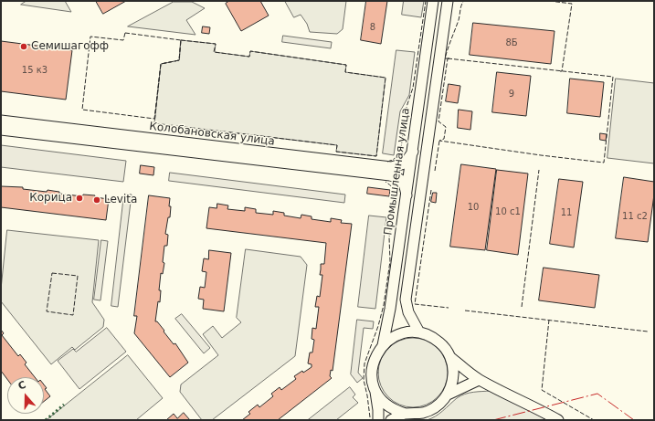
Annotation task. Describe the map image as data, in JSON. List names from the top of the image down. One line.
{"streets":{"street":["Колобановская улица","Промышленная улица"]},"crossings":[["Колобановская улица","Промышленная улица"]],"places":["Семишагофф","Корица","Levita"],"house_numbers":["8","8Б","15 к3","9","10","10 с1","11","11 с2"],"north":"top"}
